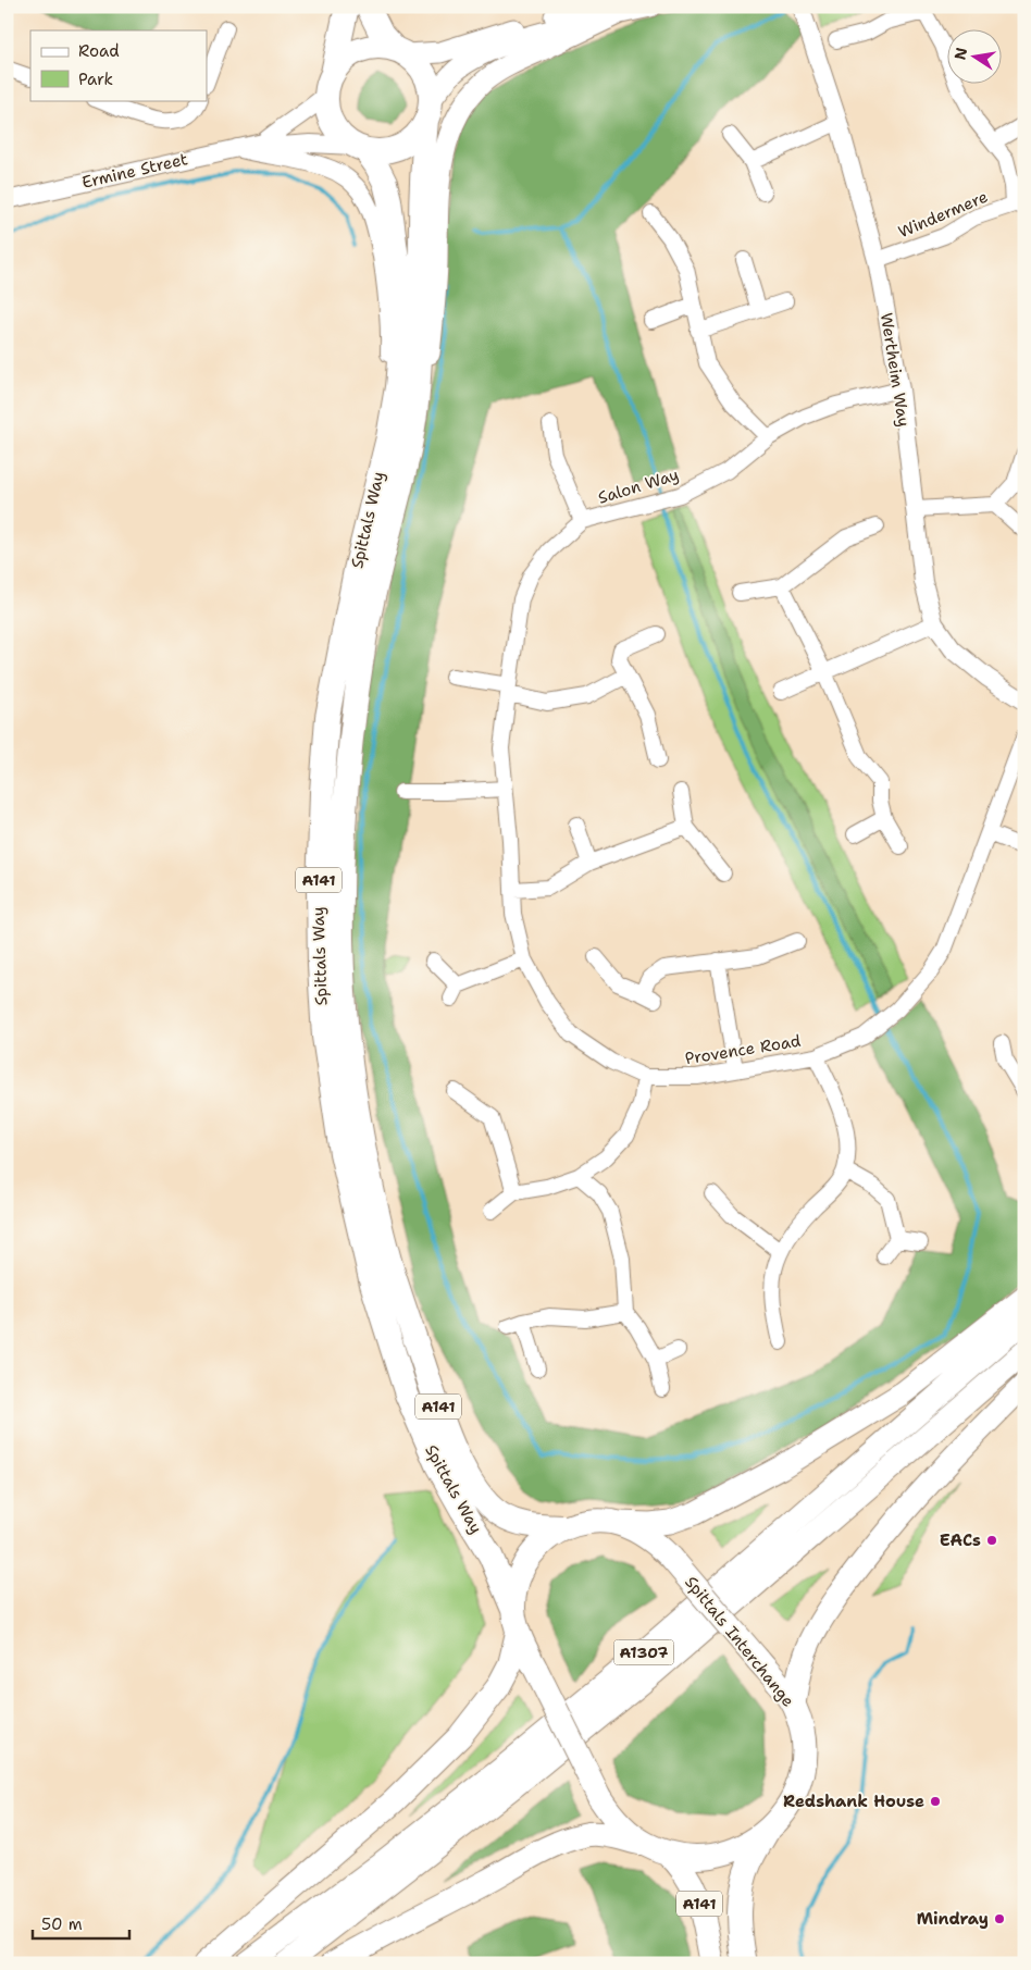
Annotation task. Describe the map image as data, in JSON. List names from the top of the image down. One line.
{"streets":{"highway":["Spittals Way","A141","Spittals Interchange"],"main road":["A1307"],"street":["Ermine Street","Windermere","Wertheim Way","Salon Way","Provence Road"]},"crossings":[["Ermine Street","Spittals Way"],["Windermere","Wertheim Way"],["Wertheim Way","Salon Way"],["Salon Way","Provence Road"],["Spittals Way","Spittals Interchange"],["A141","Spittals Interchange"]],"places":["EACs","Redshank House","Mindray"],"legend":["Road","Park"],"scale_bar":"50 m","north":"left"}
